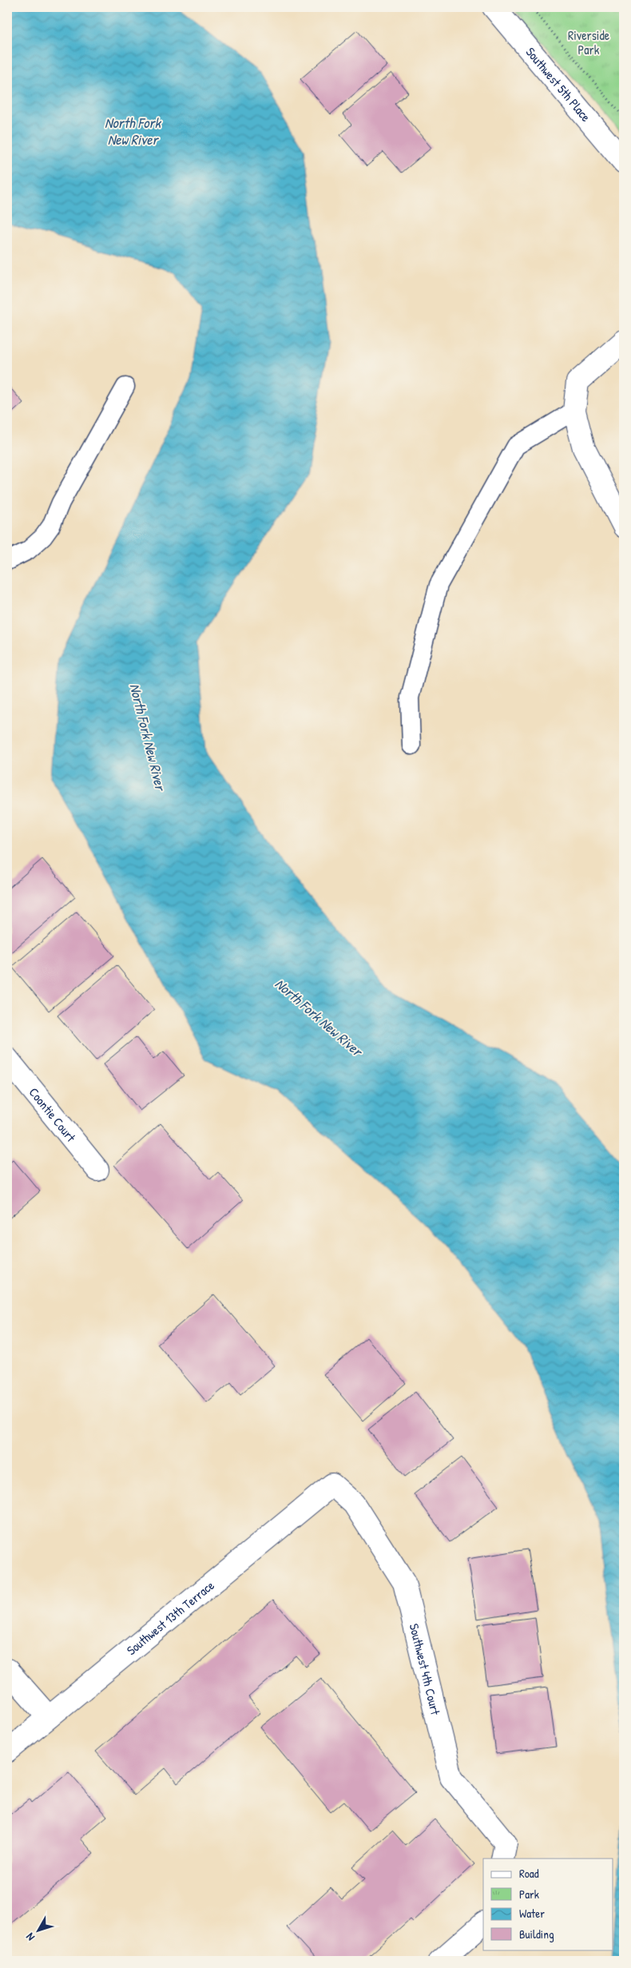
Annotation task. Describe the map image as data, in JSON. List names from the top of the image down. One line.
{"streets":{"street":["Southwest 5th Place","Coontie Court","Southwest 13th Terrace","Southwest 4th Court"]},"crossings":[["Southwest 13th Terrace","Southwest 4th Court"]],"water":["North Fork New River"],"parks":["Riverside Park"],"legend":["Road","Park","Water","Building"],"north":"bottom left"}
